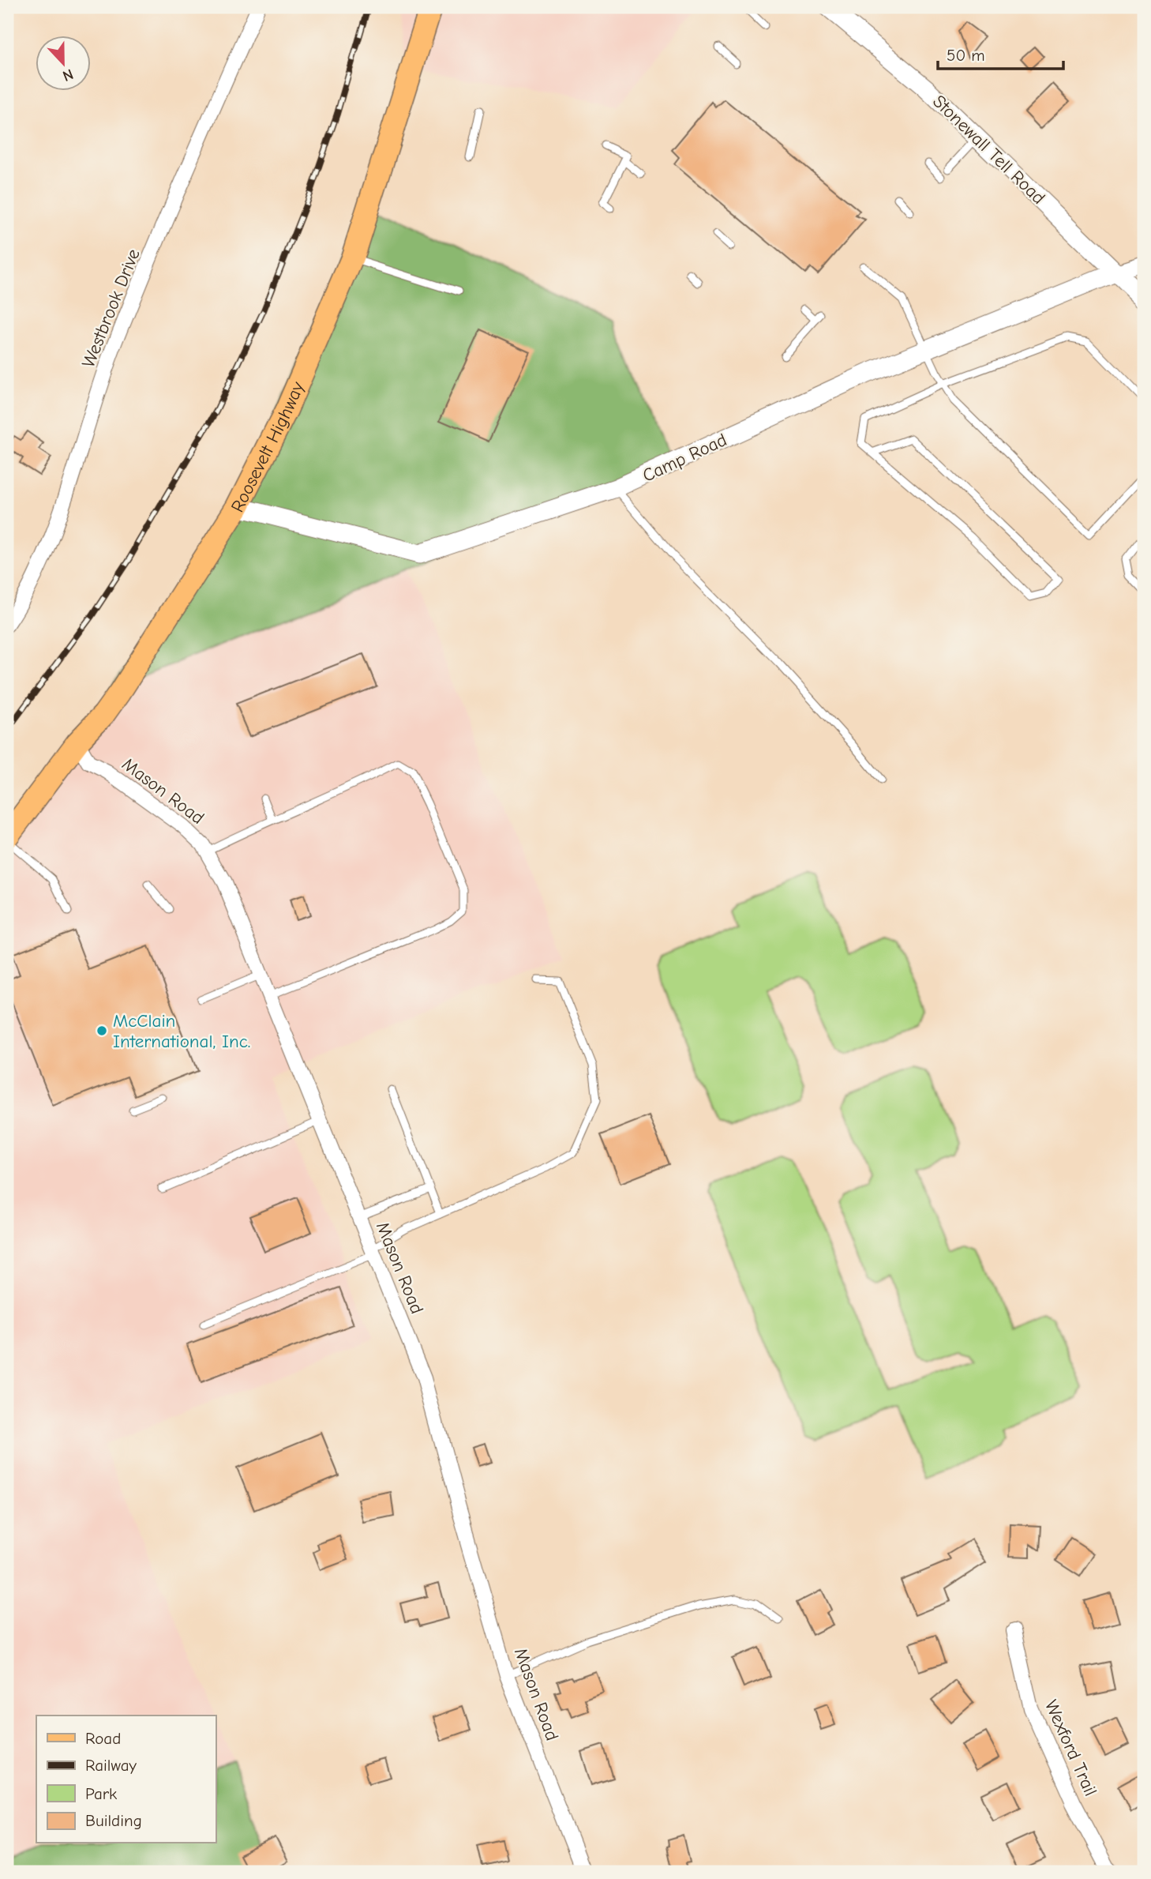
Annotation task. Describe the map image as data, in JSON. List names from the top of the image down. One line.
{"streets":{"main road":["Roosevelt Highway"],"street":["Stonewall Tell Road","Westbrook Drive","Camp Road","Mason Road","Wexford Trail"]},"crossings":[["Stonewall Tell Road","Camp Road"],["Roosevelt Highway","Camp Road"],["Roosevelt Highway","Mason Road"]],"places":["McClain International, Inc."],"legend":["Road","Railway","Park","Building"],"scale_bar":"50 m","north":"bottom"}
